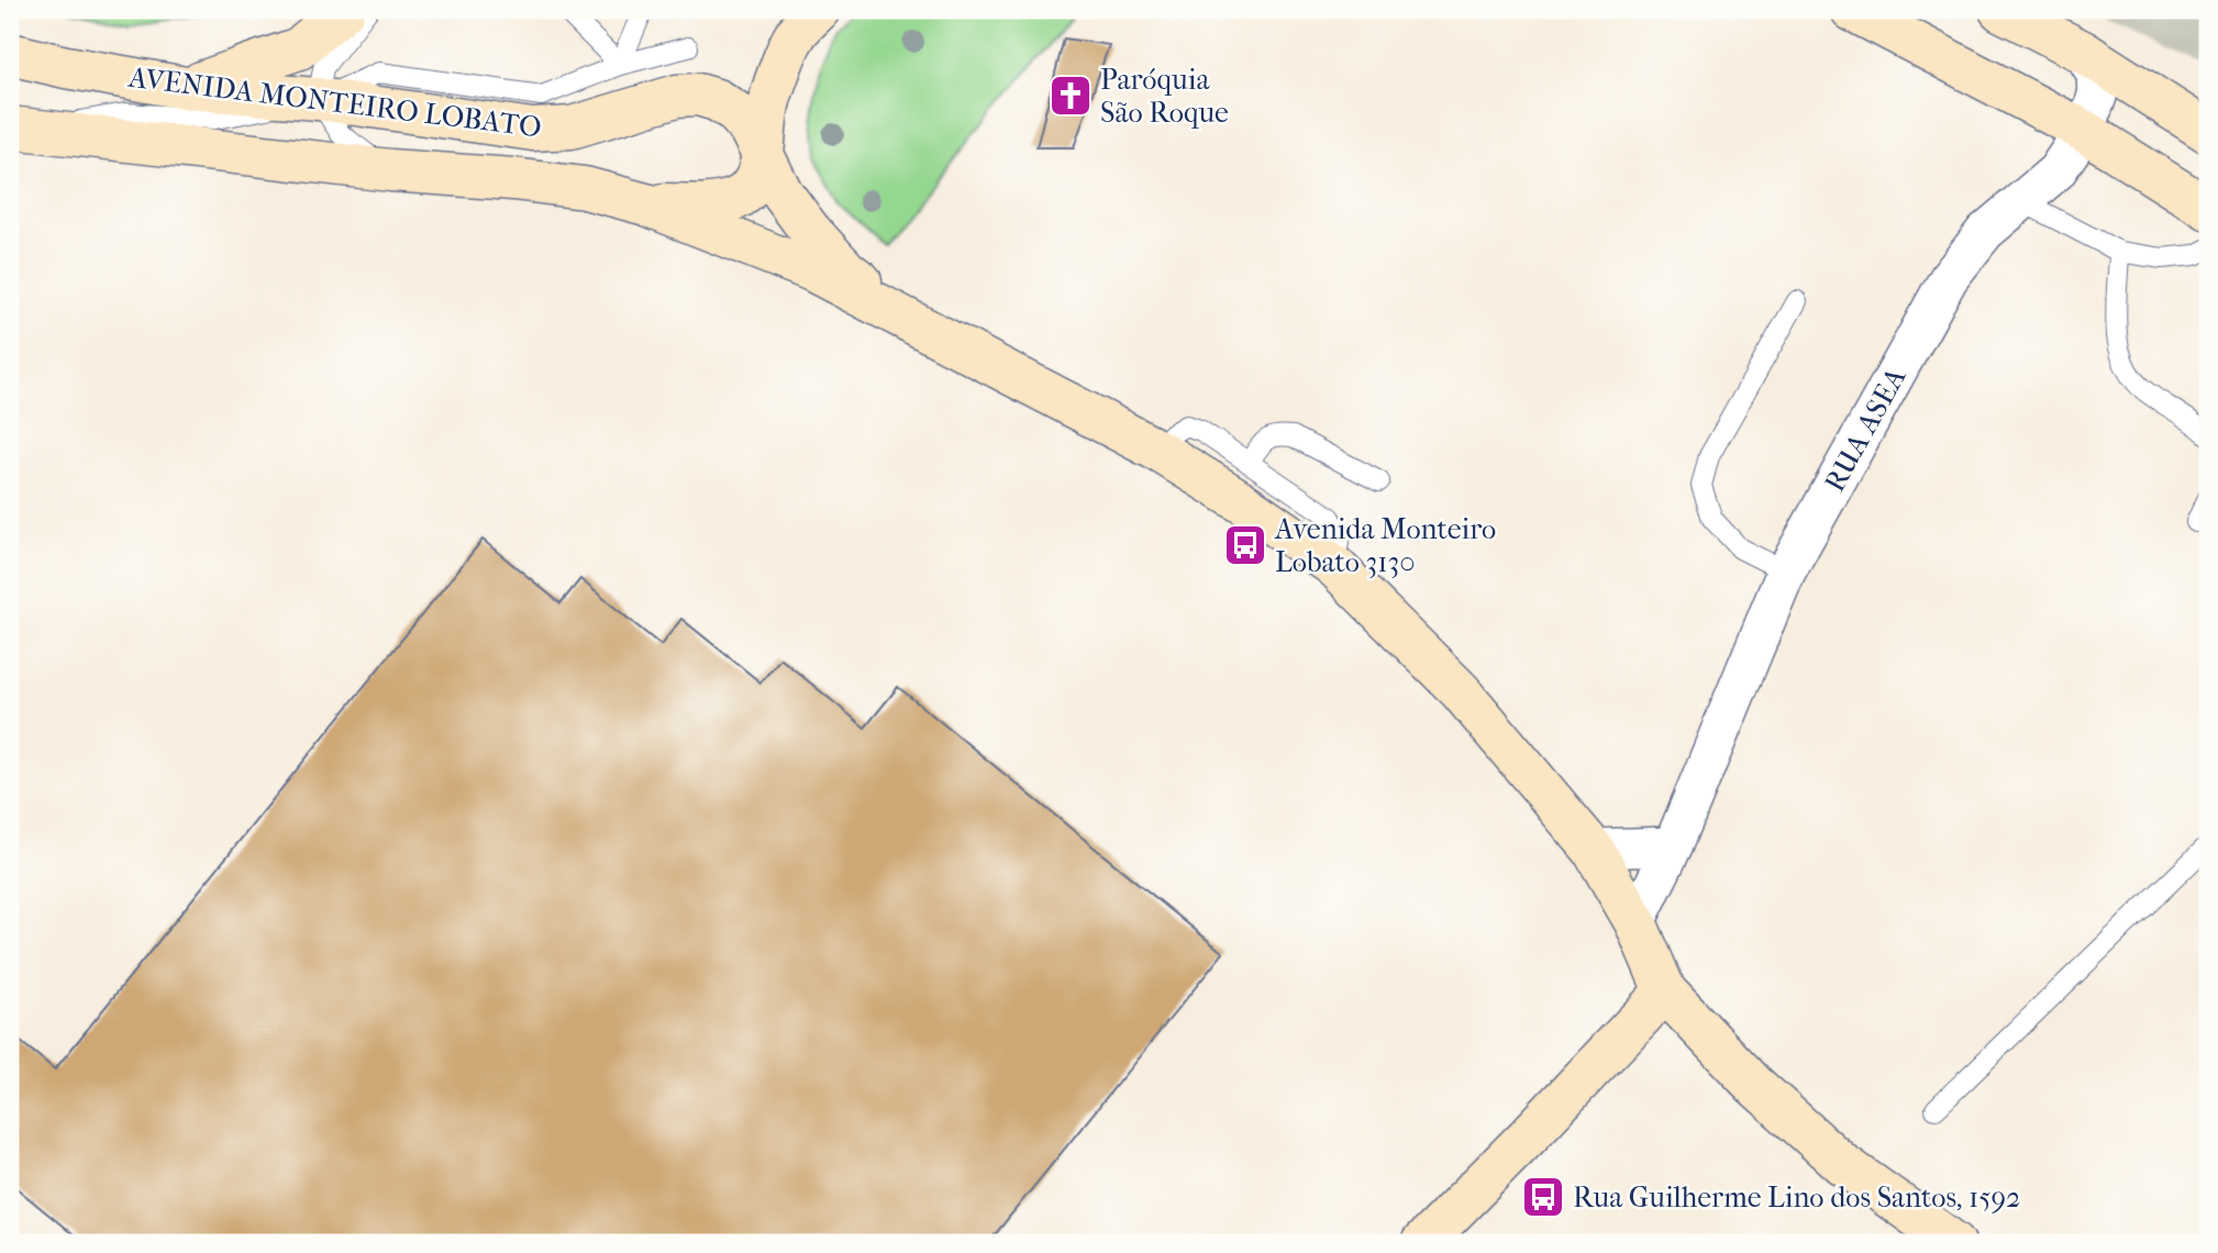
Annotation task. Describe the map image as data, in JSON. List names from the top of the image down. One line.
{"streets":{"main road":["AVENIDA MONTEIRO LOBATO"],"street":["RUA ASEA"]},"crossings":[["AVENIDA MONTEIRO LOBATO","RUA ASEA"]],"places":{"church":["Paróquia São Roque"],"bus stop":["Avenida Monteiro Lobato 3130","Rua Guilherme Lino dos Santos, 1592"]}}
